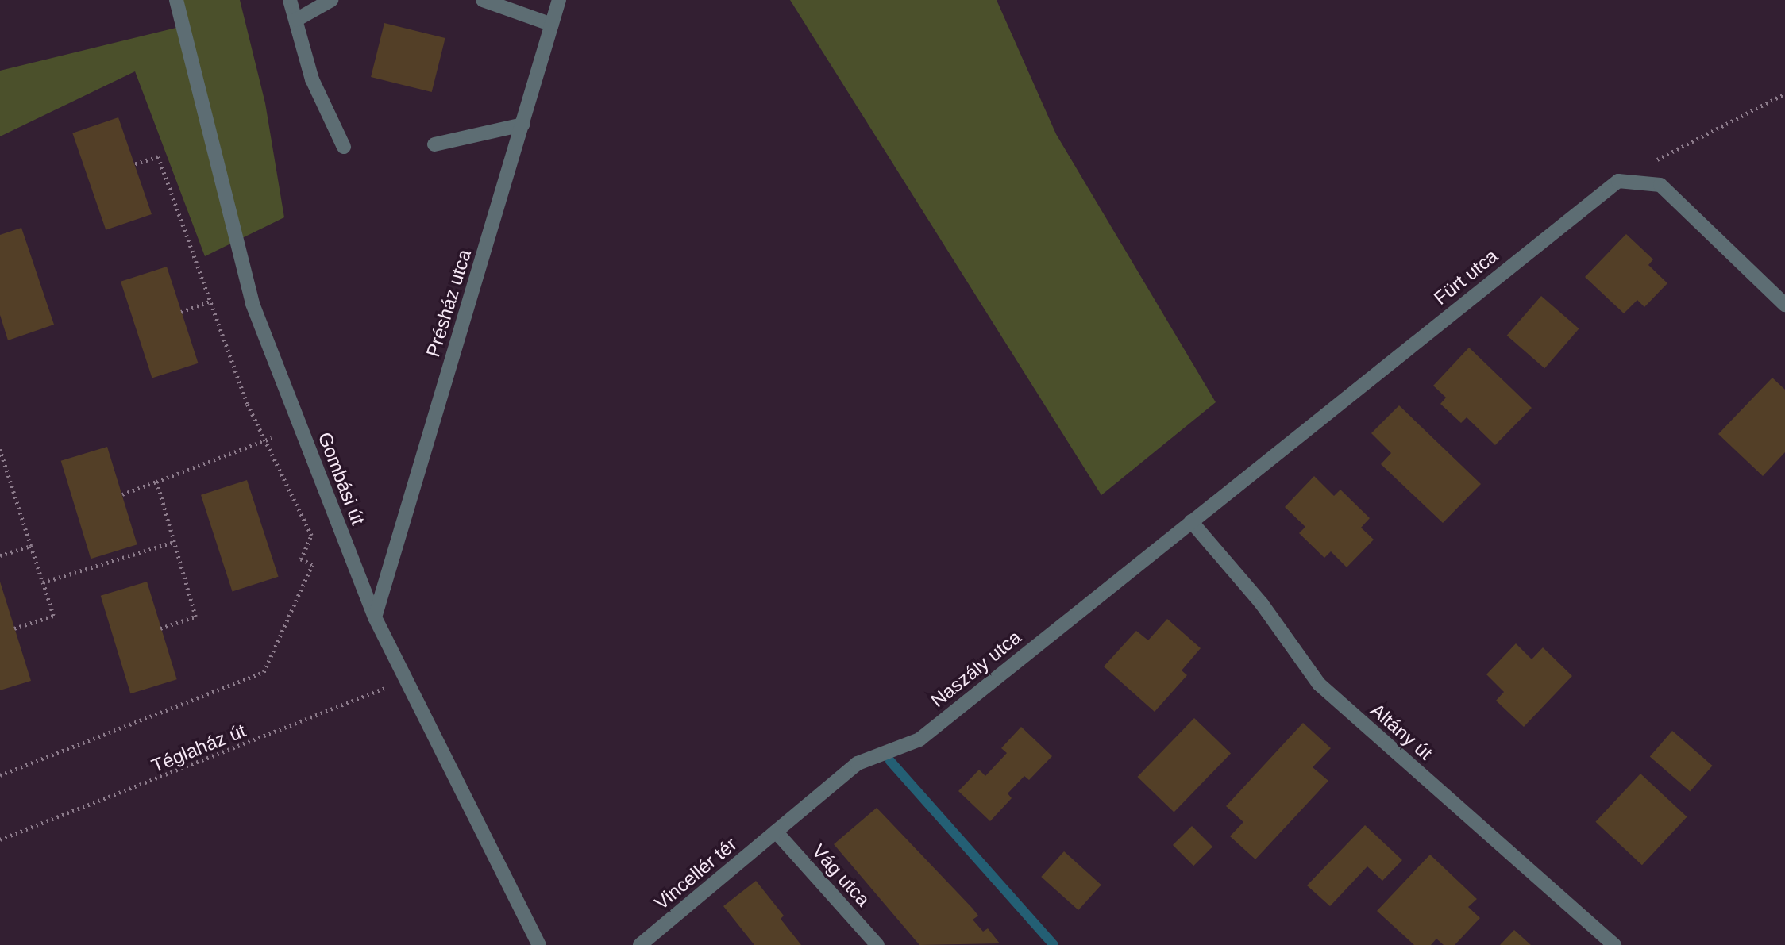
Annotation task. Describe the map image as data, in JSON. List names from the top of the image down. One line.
{"streets":{"street":["Fürt utca","Présház utca","Gombási út","Naszály utca","Altány út","Vincellér tér","Vág utca"],"path":["Téglaház út"]},"crossings":[["Fürt utca","Naszály utca"],["Fürt utca","Altány út"],["Présház utca","Gombási út"],["Gombási út","Téglaház út"],["Naszály utca","Altány út"],["Naszály utca","Vincellér tér"],["Naszály utca","Vág utca"],["Vincellér tér","Vág utca"]]}
